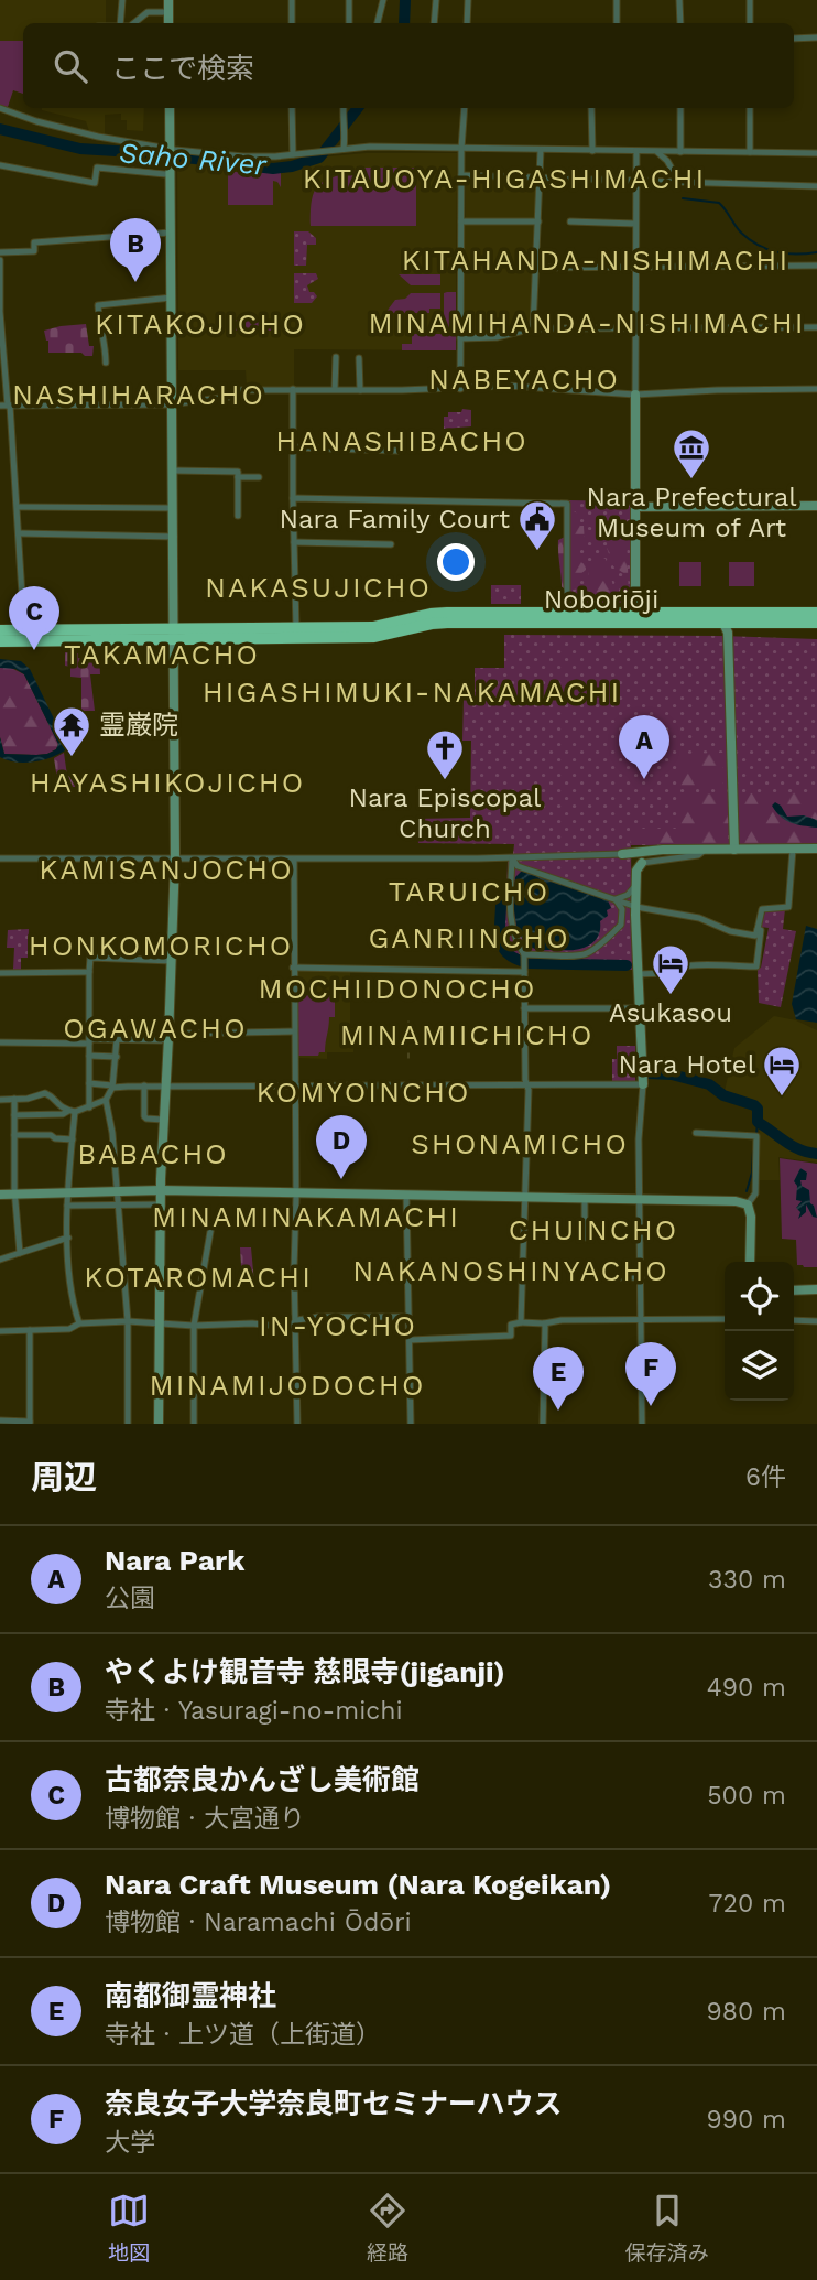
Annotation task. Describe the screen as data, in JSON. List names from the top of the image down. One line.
{"streets":{"highway":["Noboriōji"]},"districts":["KITAUOYA-HIGASHIMACHI","KITAHANDA-NISHIMACHI","MINAMIHANDA-NISHIMACHI","KITAKOJICHO","NABEYACHO","NASHIHARACHO","HANASHIBACHO","NAKASUJICHO","TAKAMACHO","HIGASHIMUKI-NAKAMACHI","HAYASHIKOJICHO","KAMISANJOCHO","TARUICHO","GANRIINCHO","HONKOMORICHO","MOCHIIDONOCHO","OGAWACHO","MINAMIICHICHO","KOMYOINCHO","SHONAMICHO","BABACHO","MINAMINAKAMACHI","CHUINCHO","NAKANOSHINYACHO","KOTAROMACHI","IN-YOCHO","MINAMIJODOCHO"],"water":["Saho River"],"places":{"museum":["Nara Prefectural Museum of Art"],"public building":["Nara Family Court"],"temple":["霊巌院"],"church":["Nara Episcopal Church"],"hotel":["Asukasou","Nara Hotel"]},"page":{"search":"ここで検索","pins":["B","C","A","D","F","E"],"heading":["周辺","6件"],"list":[{"mark":"A","name":"Nara Park","note":"公園","value":"330 m"},{"mark":"B","name":"やくよけ観音寺 慈眼寺(jiganji)","note":"寺社 · Yasuragi-no-michi","value":"490 m"},{"mark":"C","name":"古都奈良かんざし美術館","note":"博物館 · 大宮通り","value":"500 m"},{"mark":"D","name":"Nara Craft Museum (Nara Kogeikan)","note":"博物館 · Naramachi Ōdōri","value":"720 m"},{"mark":"E","name":"南都御霊神社","note":"寺社 · 上ツ道（上街道）","value":"980 m"},{"mark":"F","name":"奈良女子大学奈良町セミナーハウス","note":"大学","value":"990 m"}],"nav":["地図","経路","保存済み"]}}
